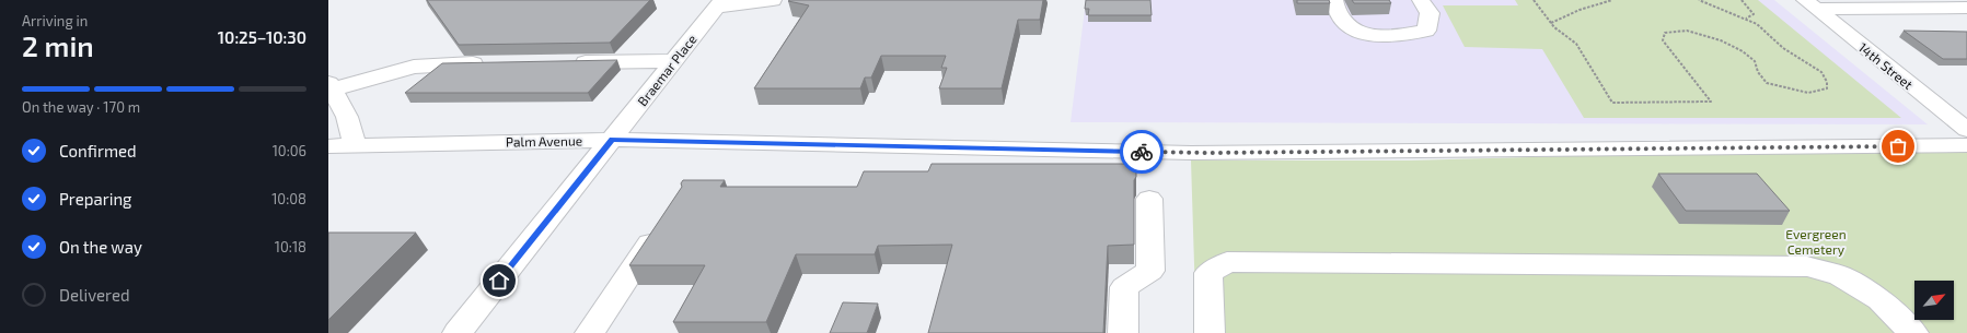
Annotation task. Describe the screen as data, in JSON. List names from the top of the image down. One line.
{"streets":{"street":["14th Street","Braemar Place","Palm Avenue"]},"crossings":[["Braemar Place","Palm Avenue"]],"parks":["Evergreen Cemetery"],"north":"top right","page":{"heading":["2 min","Arriving in","10:25–10:30"],"bar":"On the way · 170 m","list":[["Confirmed","10:06"],["Preparing","10:08"],["On the way","10:18"],"Delivered"]}}
